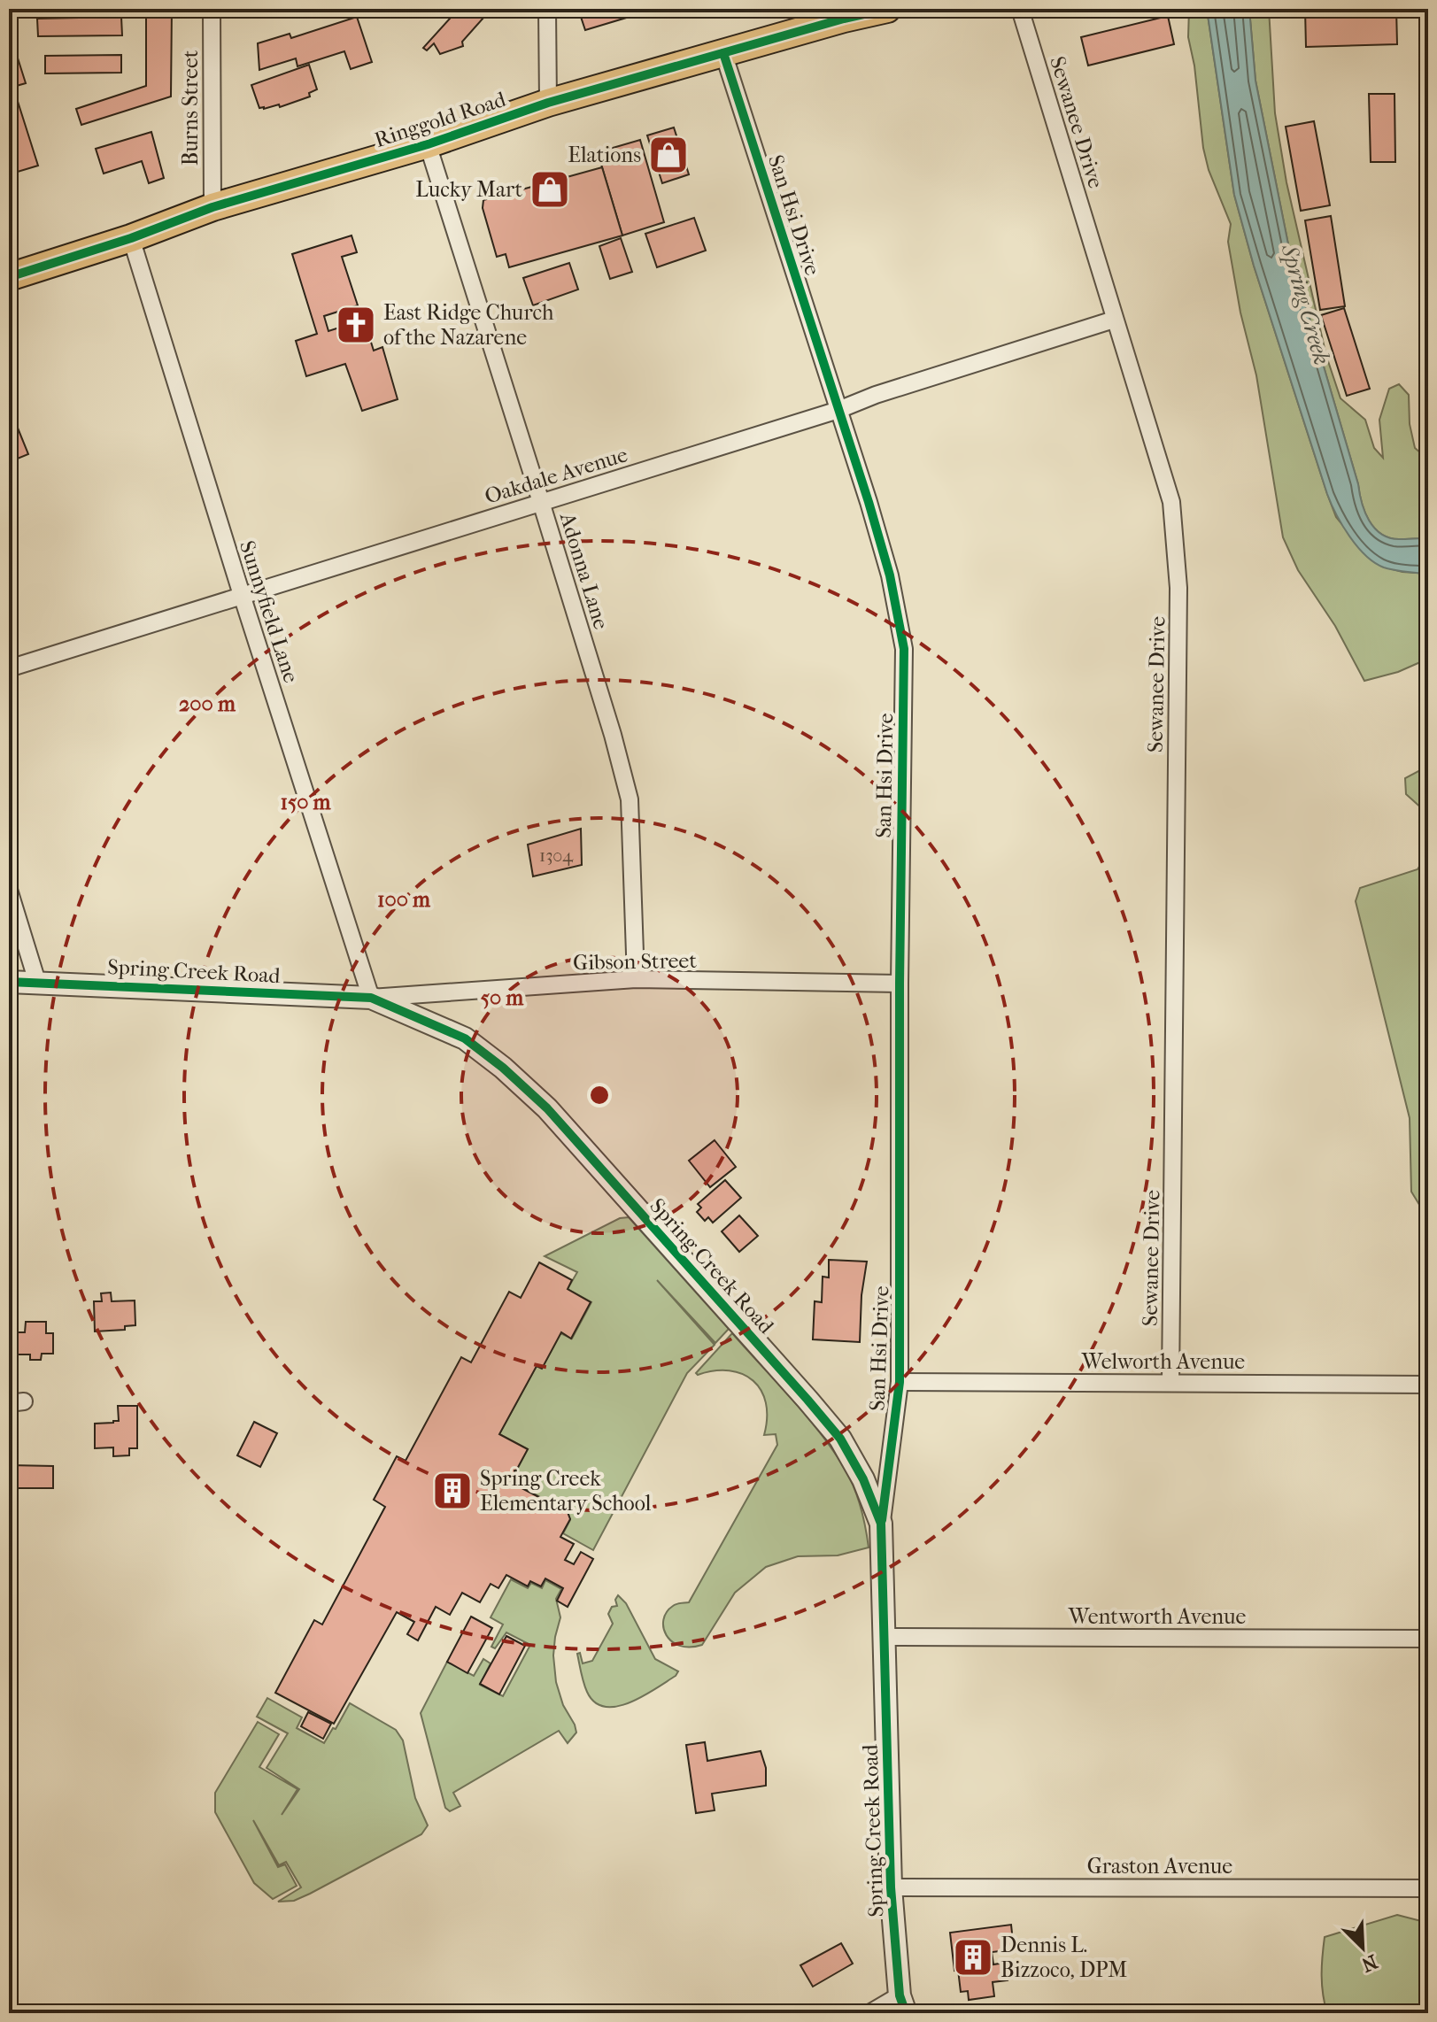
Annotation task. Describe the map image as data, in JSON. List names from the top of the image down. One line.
{"streets":{"main road":["Ringgold Road"],"street":["Burns Street","Sewanee Drive","San Hsi Drive","Oakdale Avenue","Adonna Lane","Sunnyfield Lane","Gibson Street","Spring Creek Road","Welworth Avenue","Wentworth Avenue","Graston Avenue"]},"crossings":[["Burns Street","Ringgold Road"],["Ringgold Road","San Hsi Drive"],["Ringgold Road","Adonna Lane"],["Ringgold Road","Sunnyfield Lane"],["Sewanee Drive","Oakdale Avenue"],["Sewanee Drive","Welworth Avenue"],["San Hsi Drive","Oakdale Avenue"],["San Hsi Drive","Gibson Street"],["San Hsi Drive","Spring Creek Road"],["San Hsi Drive","Welworth Avenue"],["Oakdale Avenue","Adonna Lane"],["Oakdale Avenue","Sunnyfield Lane"],["Adonna Lane","Gibson Street"],["Sunnyfield Lane","Gibson Street"],["Sunnyfield Lane","Spring Creek Road"],["Gibson Street","Spring Creek Road"],["Spring Creek Road","Wentworth Avenue"],["Spring Creek Road","Graston Avenue"]],"water":["Spring Creek"],"places":{"shop":["Elations","Lucky Mart"],"church":["East Ridge Church of the Nazarene"],"building":["Spring Creek Elementary School","Dennis L. Bizzoco, DPM"]},"house_numbers":["1304"],"north":"bottom right","rings":["200 m","150 m","100 m","50 m"]}
